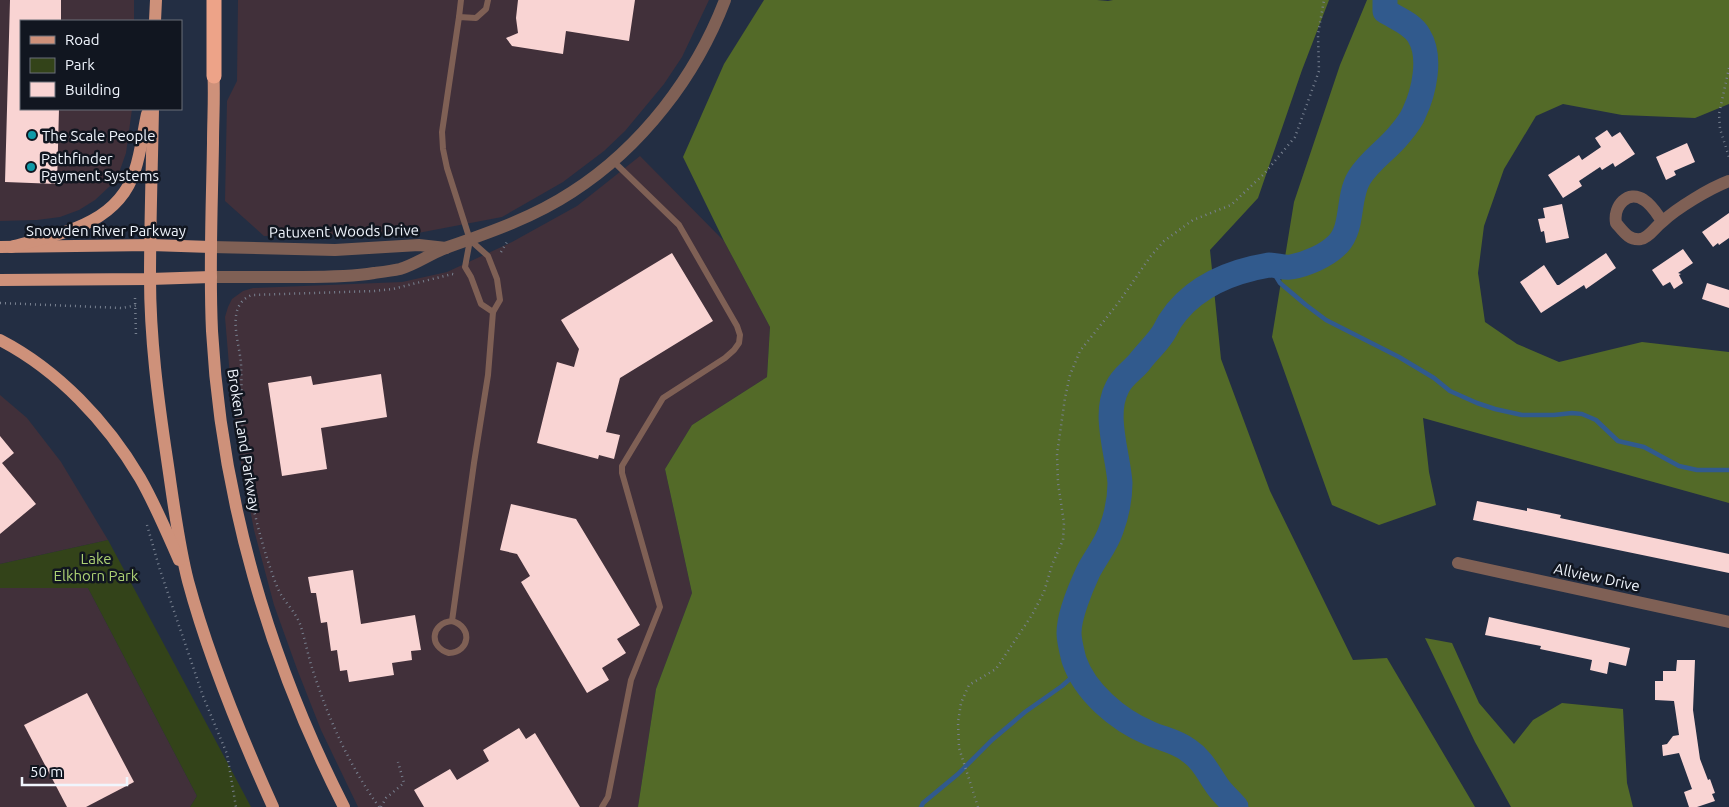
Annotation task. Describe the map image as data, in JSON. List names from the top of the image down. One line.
{"streets":{"main road":["Snowden River Parkway","Broken Land Parkway"],"street":["Patuxent Woods Drive","Allview Drive"]},"crossings":[["Snowden River Parkway","Patuxent Woods Drive"],["Snowden River Parkway","Broken Land Parkway"],["Patuxent Woods Drive","Broken Land Parkway"]],"parks":["Lake Elkhorn Park"],"places":["The Scale People","Pathfinder Payment Systems"],"legend":["Road","Park","Building"],"scale_bar":"50 m"}
